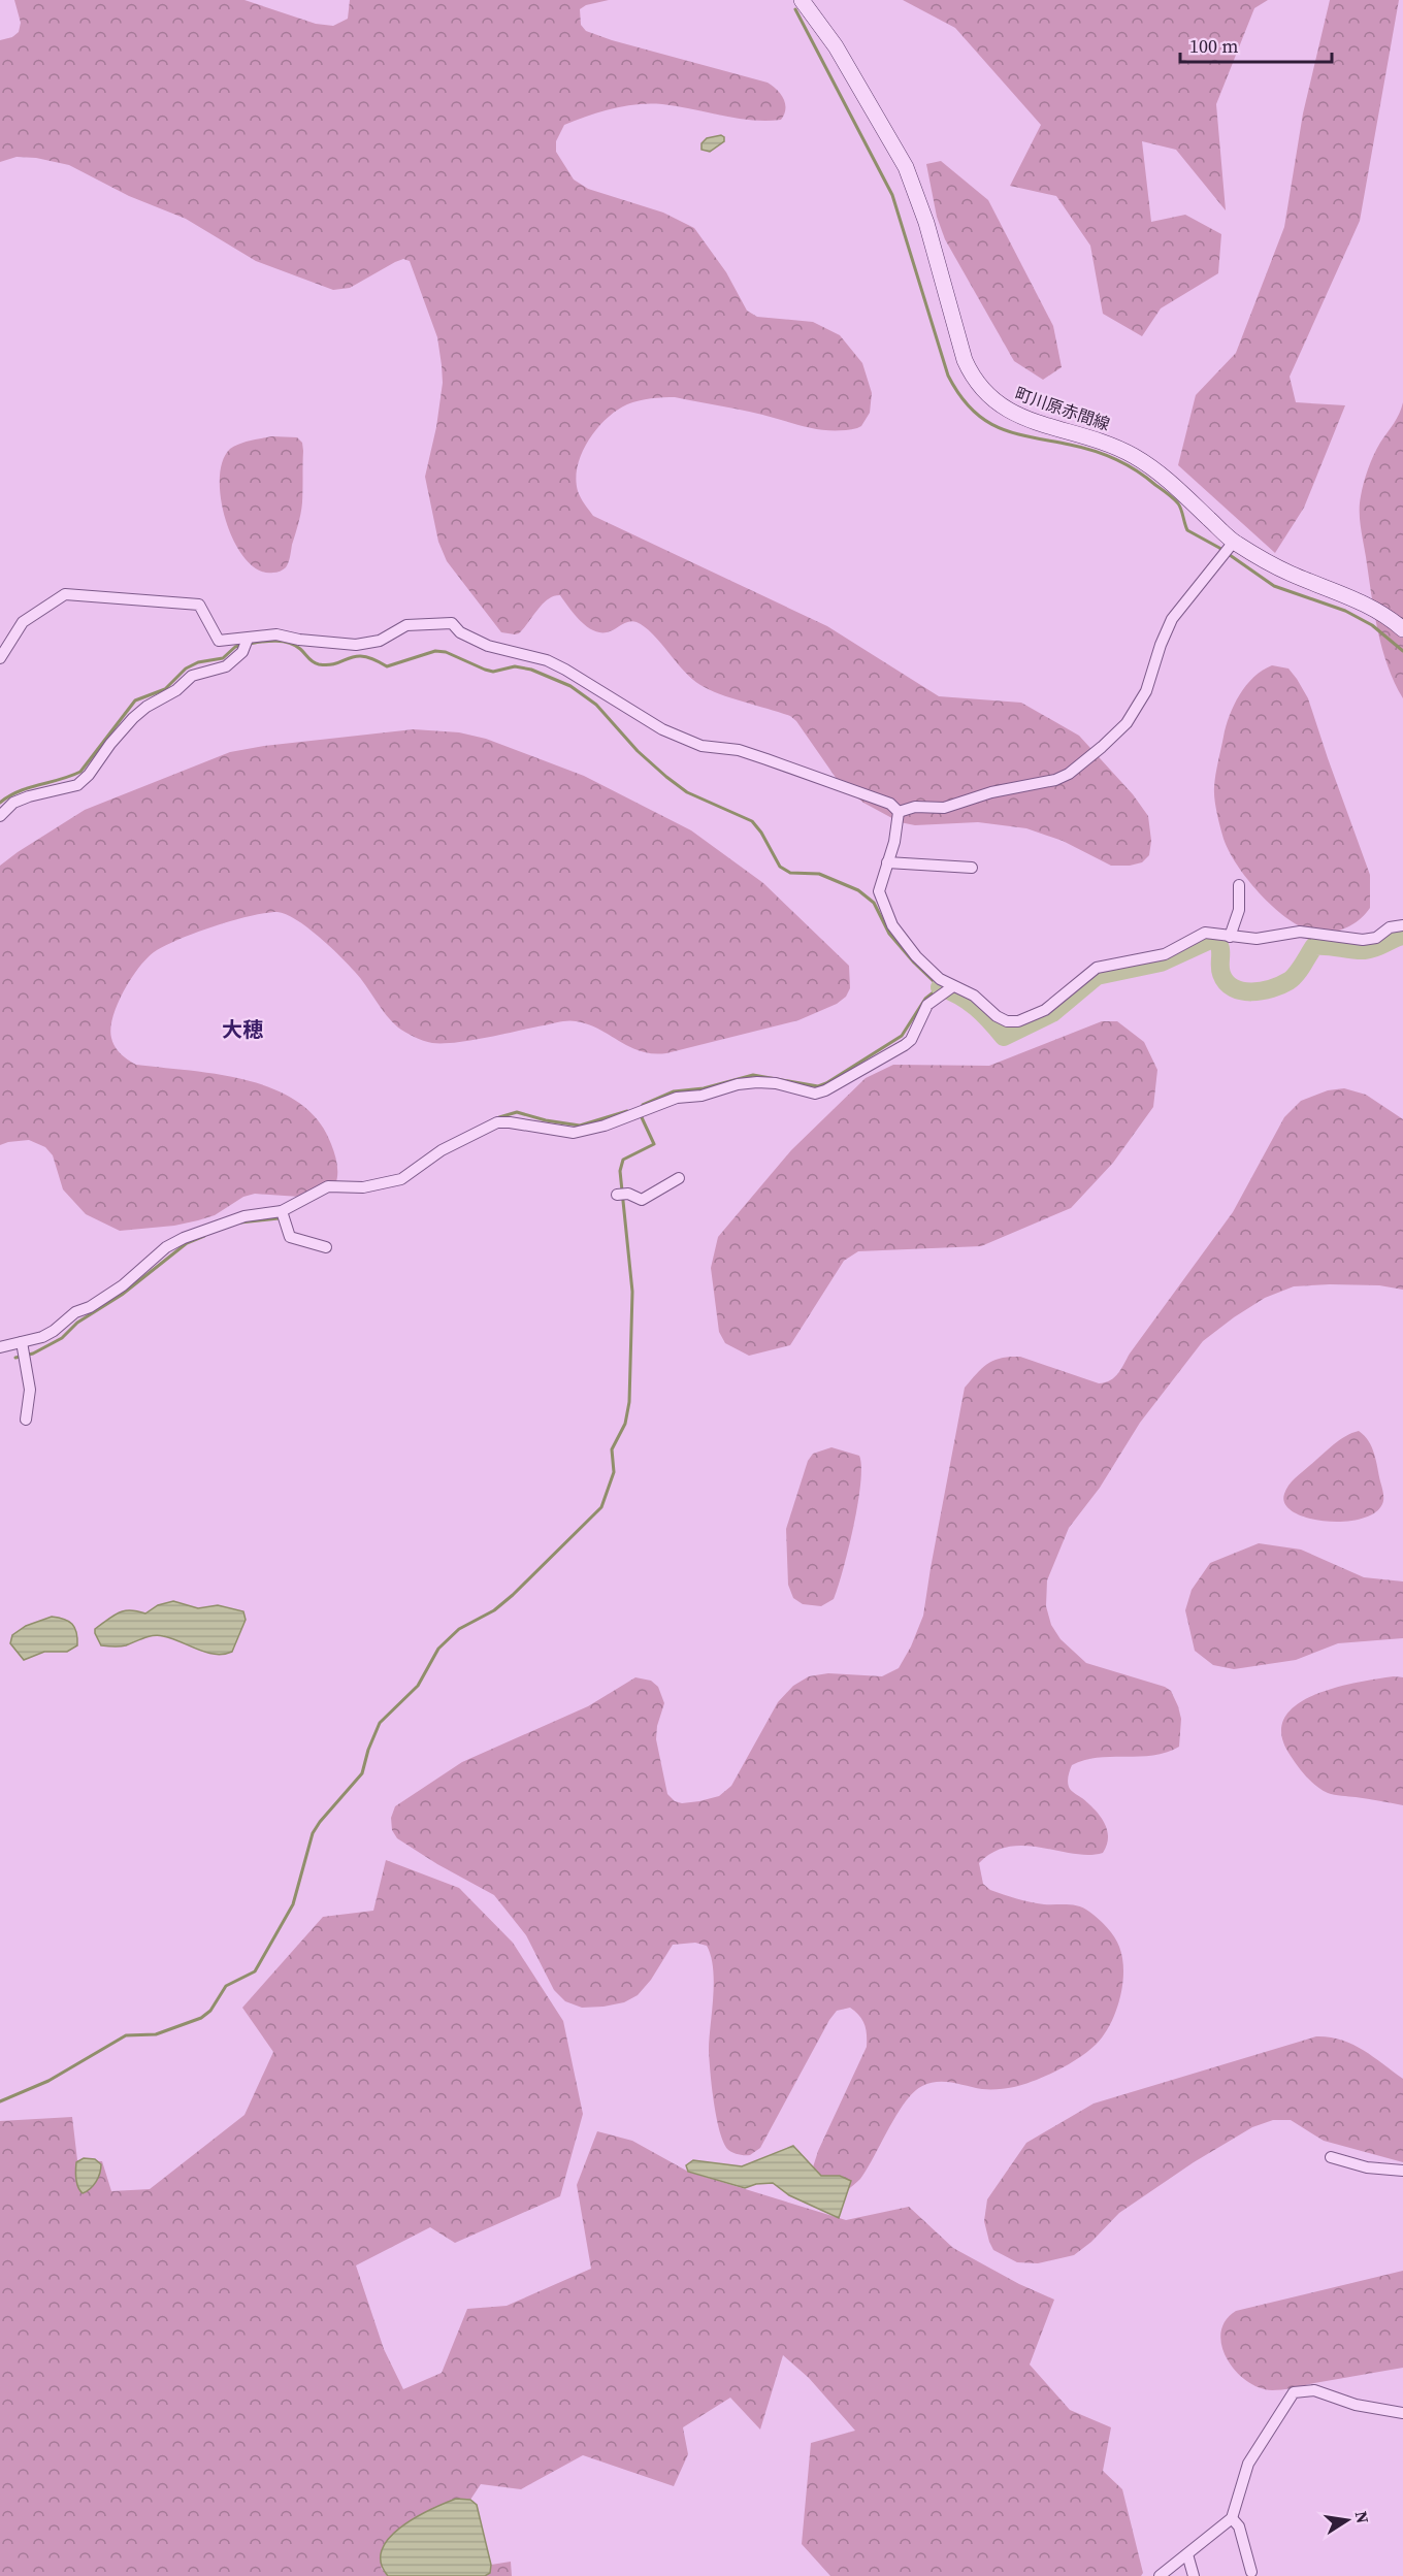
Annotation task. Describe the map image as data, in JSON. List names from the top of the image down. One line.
{"streets":{"main road":["町川原赤間線"]},"districts":["大穂"],"scale_bar":"100 m","north":"right"}
